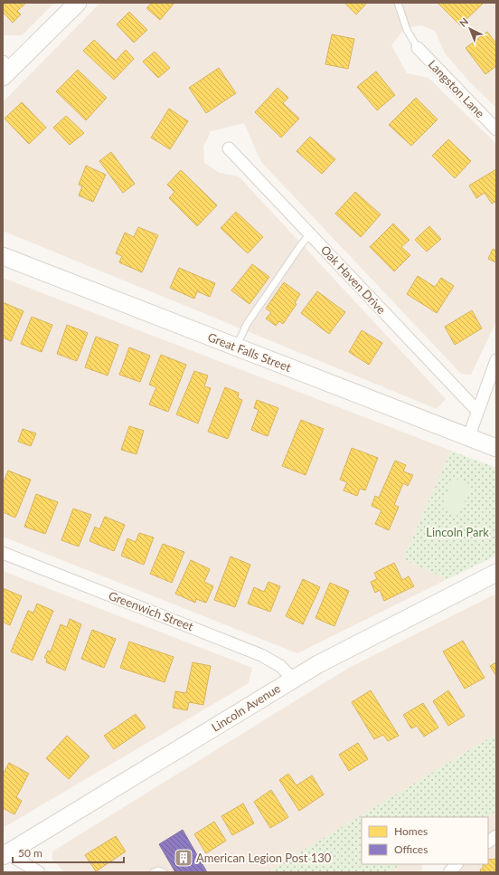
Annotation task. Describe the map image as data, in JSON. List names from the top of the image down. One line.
{"streets":{"main road":["Great Falls Street","Lincoln Avenue"],"street":["Langston Lane","Oak Haven Drive","Greenwich Street"]},"crossings":[["Greenwich Street","Lincoln Avenue"]],"parks":["Lincoln Park"],"places":{"building":["American Legion Post 130"]},"legend":["Homes","Offices"],"scale_bar":"50 m","north":"top left"}
